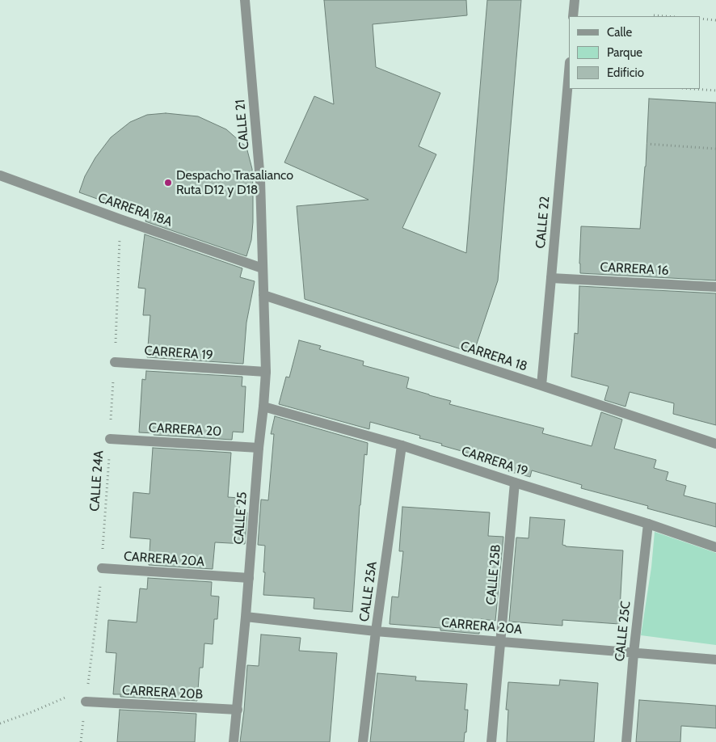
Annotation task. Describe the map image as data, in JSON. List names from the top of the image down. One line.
{"streets":{"street":["CALLE 21","CARRERA 18A","CALLE 22","CARRERA 16","CARRERA 19","CARRERA 18","CARRERA 20","CALLE 25","CARRERA 20A","CALLE 25B","CALLE 25A","CALLE 25C","CARRERA 20B"],"path":["CALLE 24A"]},"crossings":[["CALLE 21","CARRERA 18A"],["CALLE 21","CARRERA 18"],["CALLE 21","CALLE 25"],["CARRERA 18A","CALLE 24A"],["CALLE 22","CARRERA 16"],["CALLE 22","CARRERA 18"],["CARRERA 19","CALLE 24A"],["CARRERA 19","CALLE 25"],["CARRERA 19","CALLE 25B"],["CARRERA 19","CALLE 25A"],["CARRERA 19","CALLE 25C"],["CARRERA 18","CALLE 25"],["CARRERA 20","CALLE 24A"],["CARRERA 20","CALLE 25"],["CALLE 24A","CARRERA 20A"],["CALLE 24A","CARRERA 20B"],["CALLE 25","CARRERA 20A"],["CALLE 25","CARRERA 20B"],["CARRERA 20A","CALLE 25B"],["CARRERA 20A","CALLE 25A"],["CARRERA 20A","CALLE 25C"]],"places":["Despacho Trasalianco Ruta D12 y D18"],"legend":["Calle","Parque","Edificio"]}
